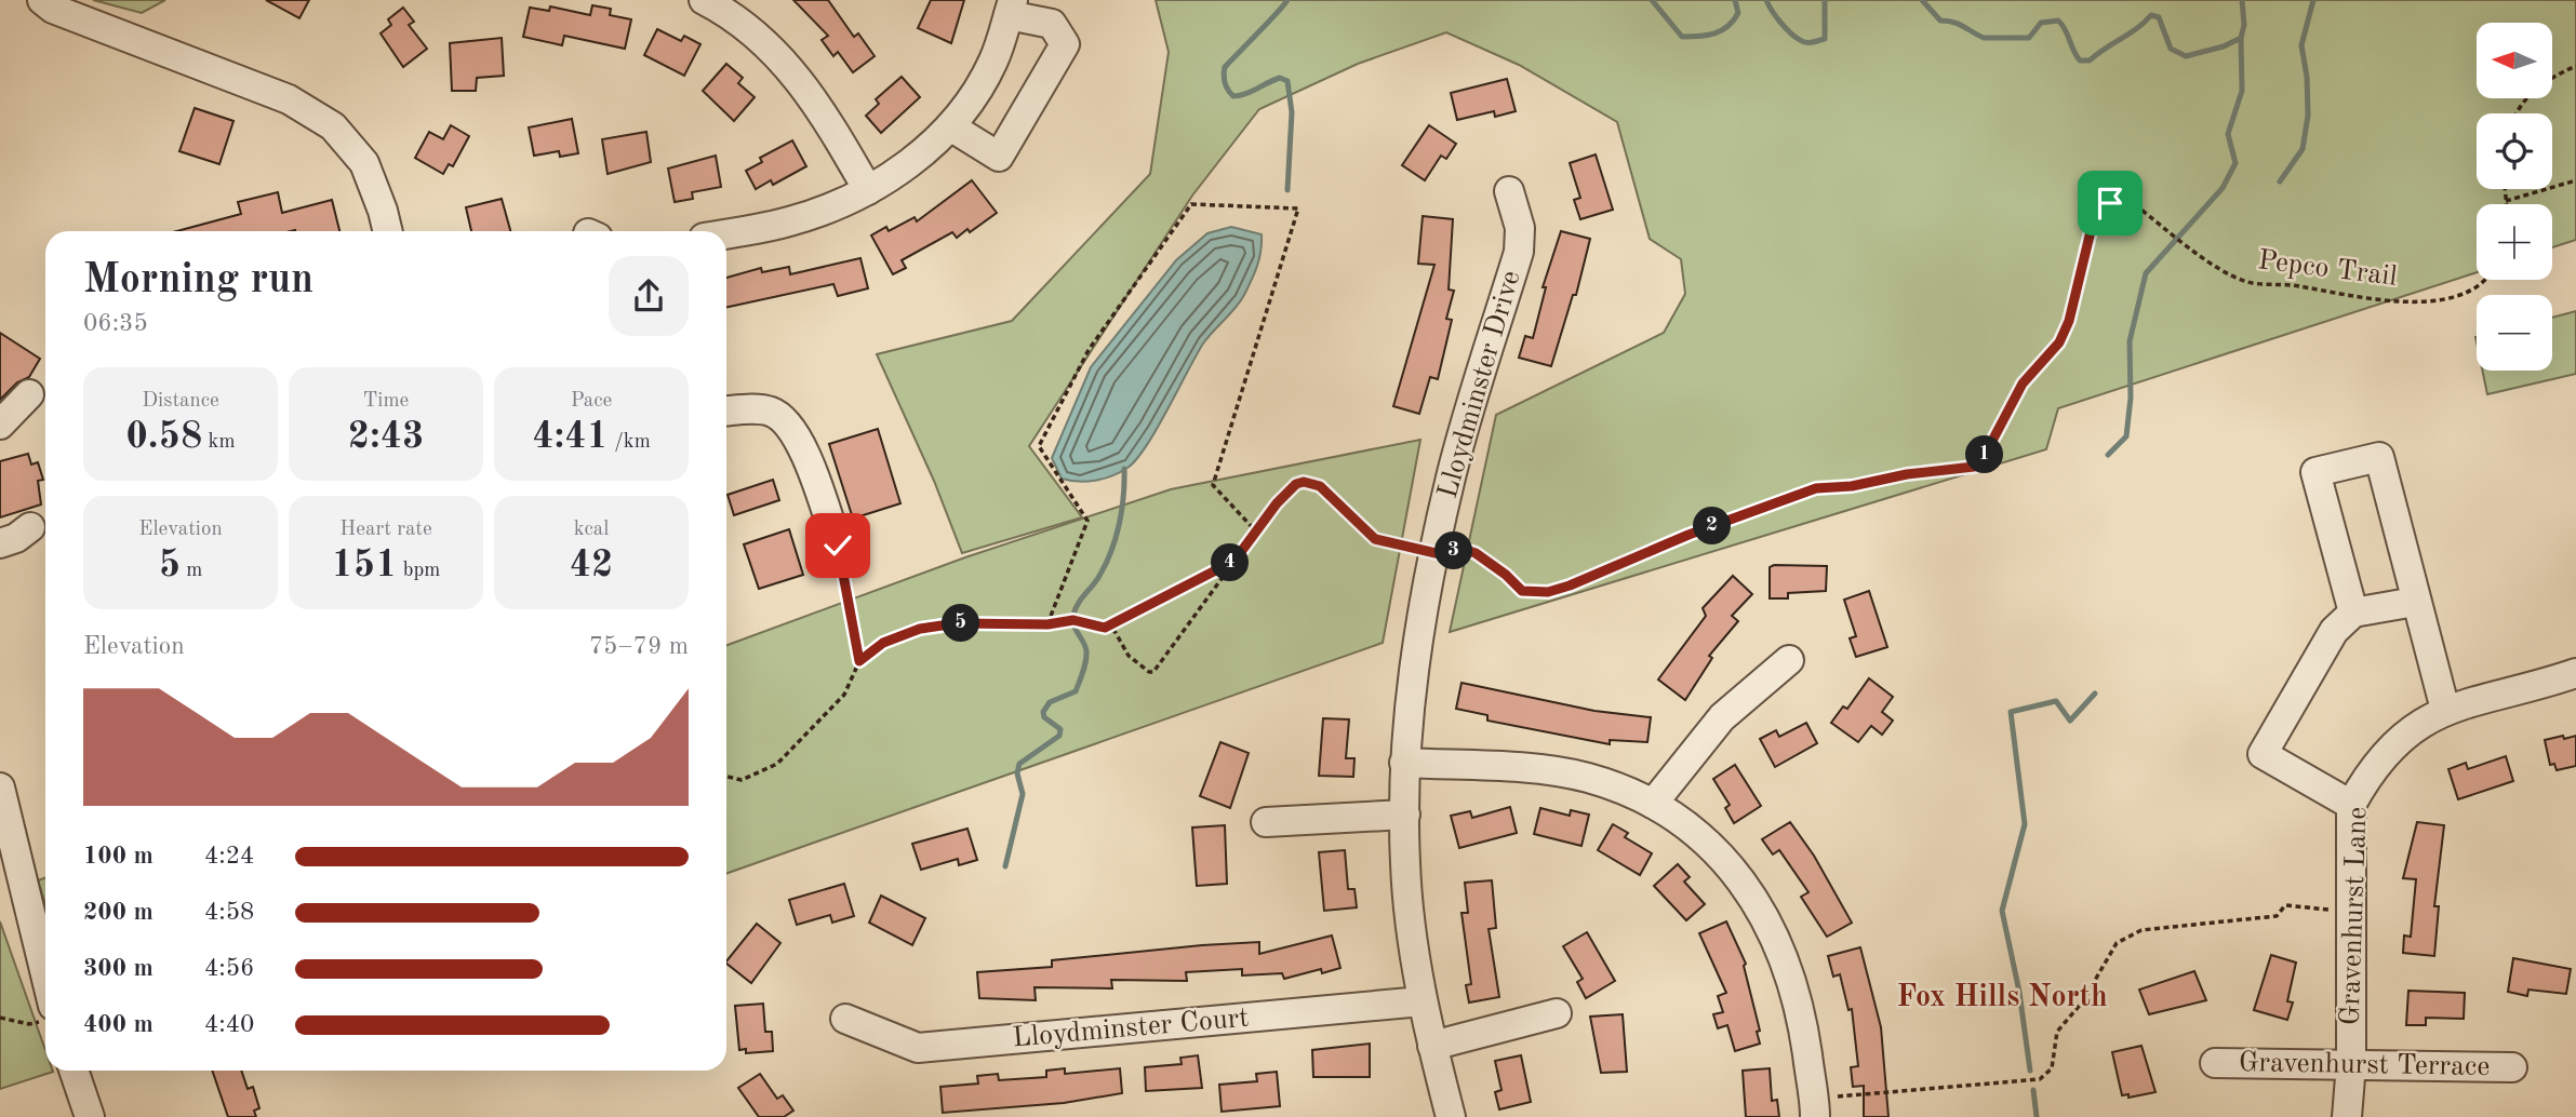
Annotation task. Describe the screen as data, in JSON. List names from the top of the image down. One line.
{"streets":{"street":["Lloydminster Drive","Gravenhurst Lane","Lloydminster Court","Gravenhurst Terrace"],"path":["Pepco Trail"]},"crossings":[["Pepco Trail","Lloydminster Drive"],["Lloydminster Drive","Lloydminster Court"],["Gravenhurst Lane","Gravenhurst Terrace"]],"districts":["Fox Hills North"],"north":"left","page":{"map_buttons":["+","−"],"heading":["Morning run","06:35"],"stats":[["Distance","0.58 km"],["Time","2:43"],["Pace","4:41 /km"],["Elevation","5 m"],["Heart rate","151 bpm"],["kcal","42"]],"pins":["1","2","3","4","5"],"chart":["Elevation","75–79 m"],"list":[{"name":"100 m","note":"4:24"},{"name":"200 m","note":"4:58"},{"name":"300 m","note":"4:56"},{"name":"400 m","note":"4:40"}]}}
